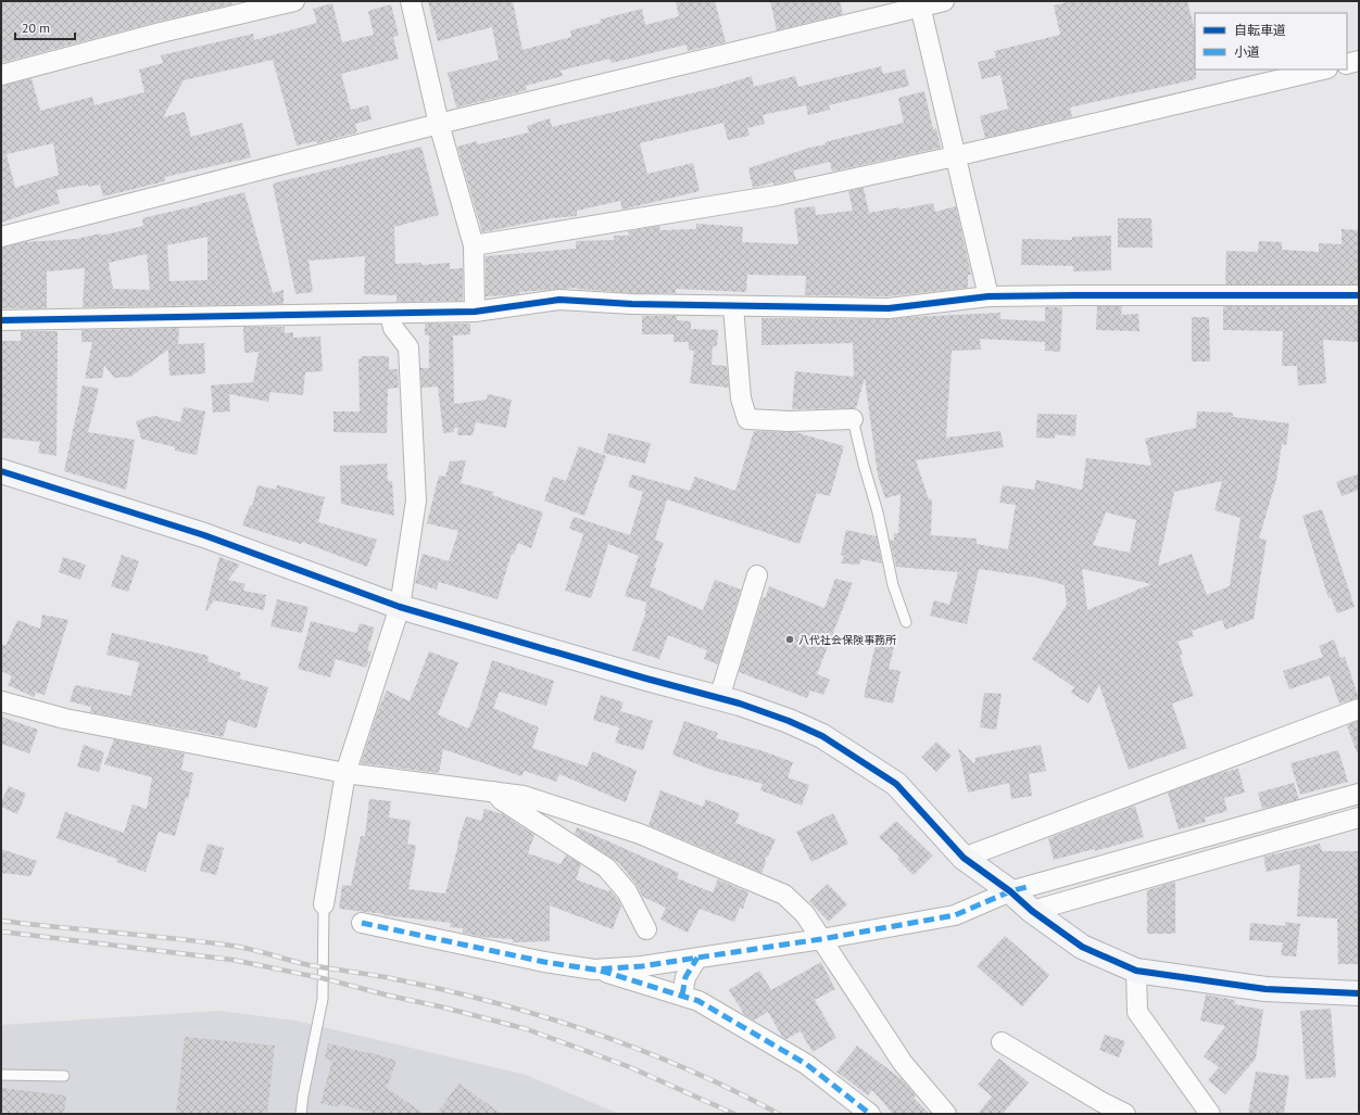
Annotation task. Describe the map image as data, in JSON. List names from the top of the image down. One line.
{"places":["八代社会保険事務所"],"legend":["自転車道","小道"],"scale_bar":"20 m"}
